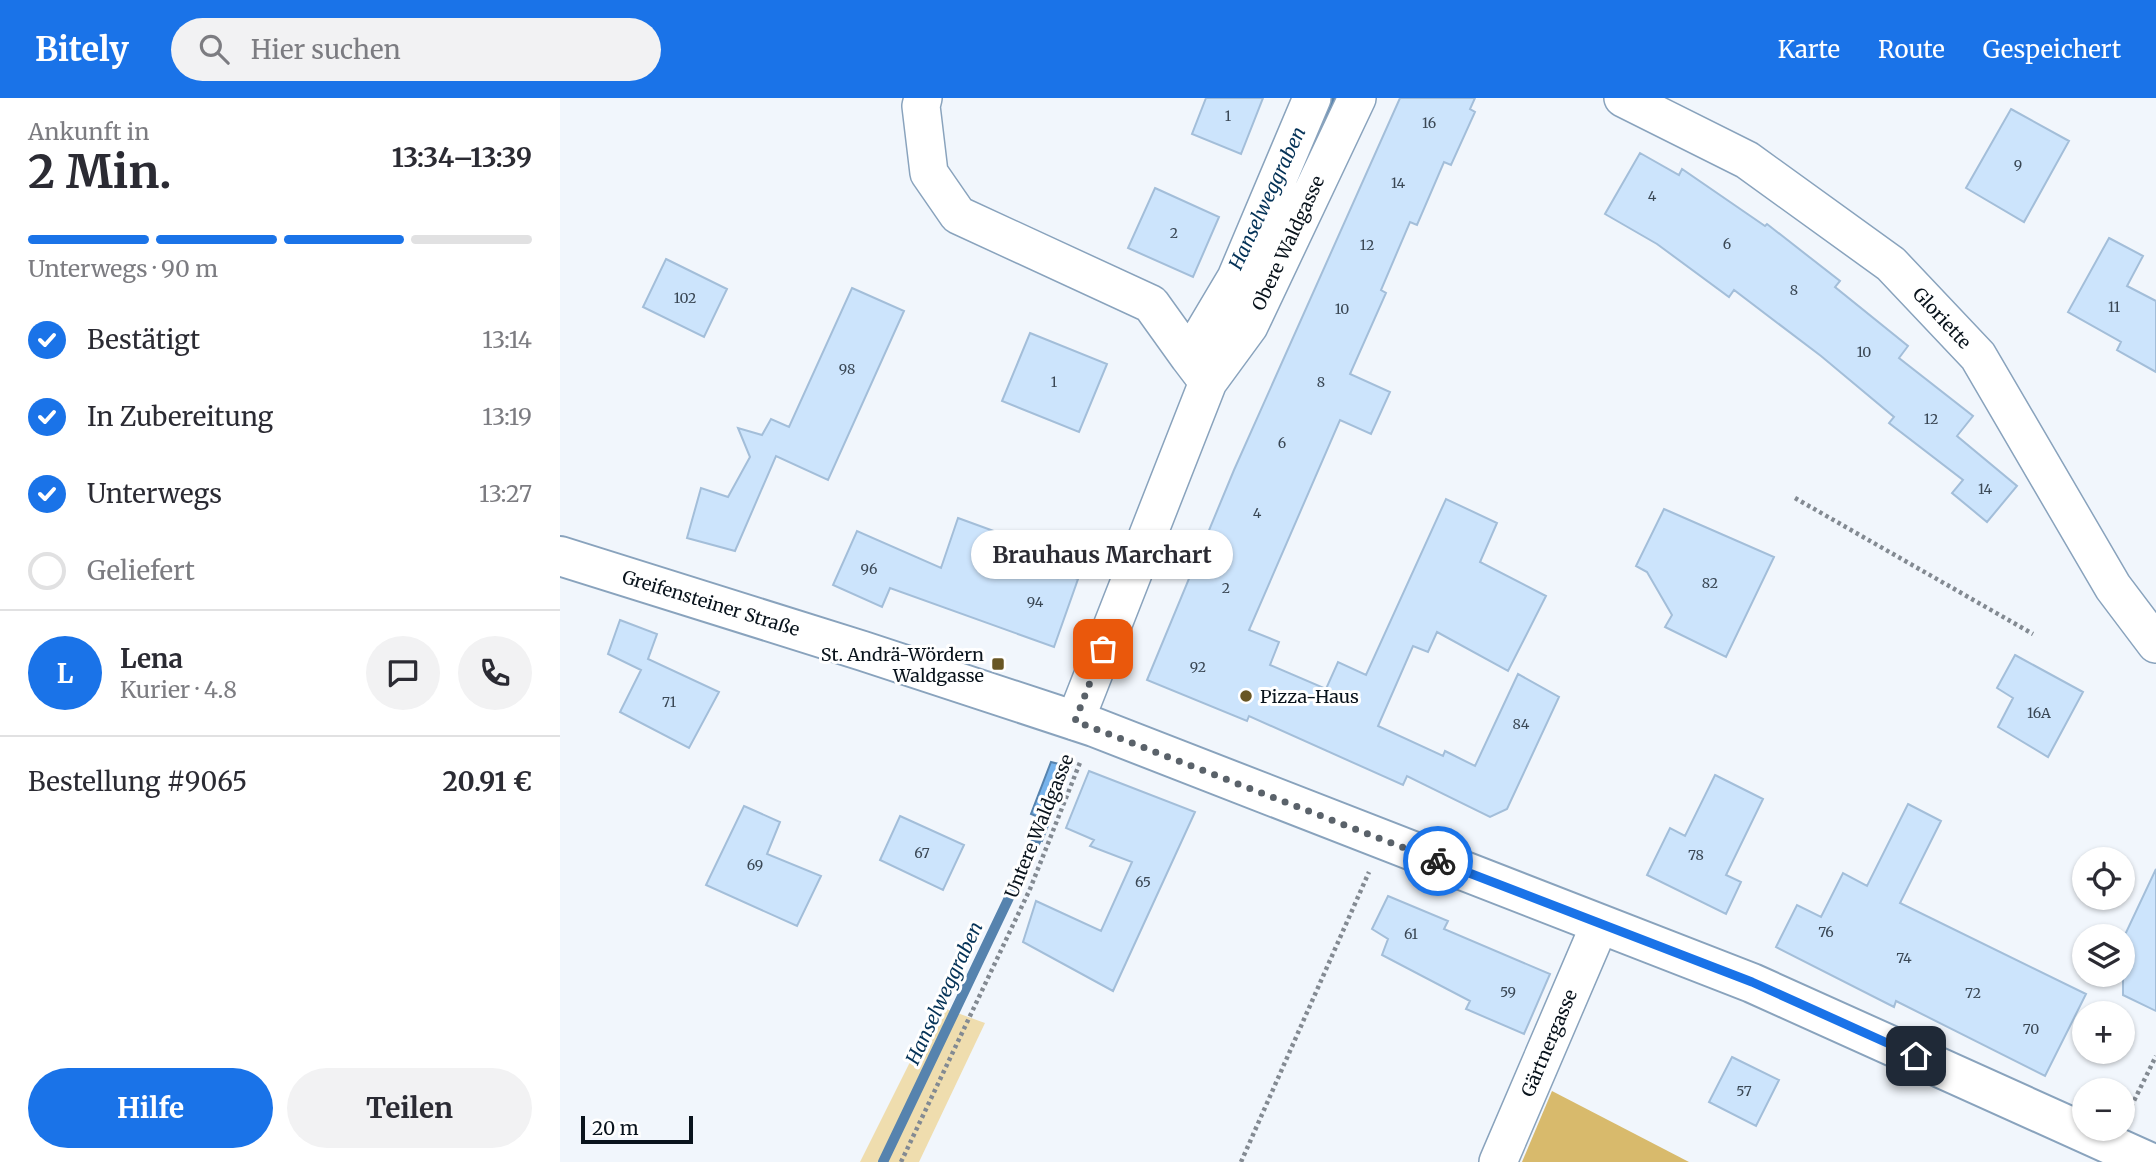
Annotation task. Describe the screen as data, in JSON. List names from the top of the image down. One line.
{"streets":{"main road":["Greifensteiner Straße"],"street":["Obere Waldgasse","Gloriette","Gärtnergasse"],"path":["Untere Waldgasse"]},"crossings":[["Obere Waldgasse","Greifensteiner Straße"],["Obere Waldgasse","Untere Waldgasse"],["Greifensteiner Straße","Untere Waldgasse"],["Greifensteiner Straße","Gärtnergasse"]],"water":["Hanselweggraben"],"places":{"other":["Brauhaus Marchart","Pizza-Haus"],"transit":["St. Andrä-Wördern Waldgasse"]},"house_numbers":["1","16","9","14","4","2","6","12","8","102","11","10","10","98","1","8","12","6","14","4","96","82","2","94","92","71","16A","84","67","78","69","65","76","61","74","59","72","70","57"],"scale_bar":"20 m","page":{"header":"Bitely","search":"Hier suchen","nav":["Karte","Route","Gespeichert"],"heading":["2 Min.","Ankunft in","13:34–13:39"],"panel":["Lena","Kurier · 4.8","Bestellung #9065","20.91 €"],"bar":"Unterwegs · 90 m","list":[["Bestätigt","13:14"],["In Zubereitung","13:19"],["Unterwegs","13:27"],"Geliefert"],"bubble":"Brauhaus Marchart","round":"L","map_buttons":["+","−"],"buttons":["Hilfe","Teilen"],"scale":"20 m"}}
